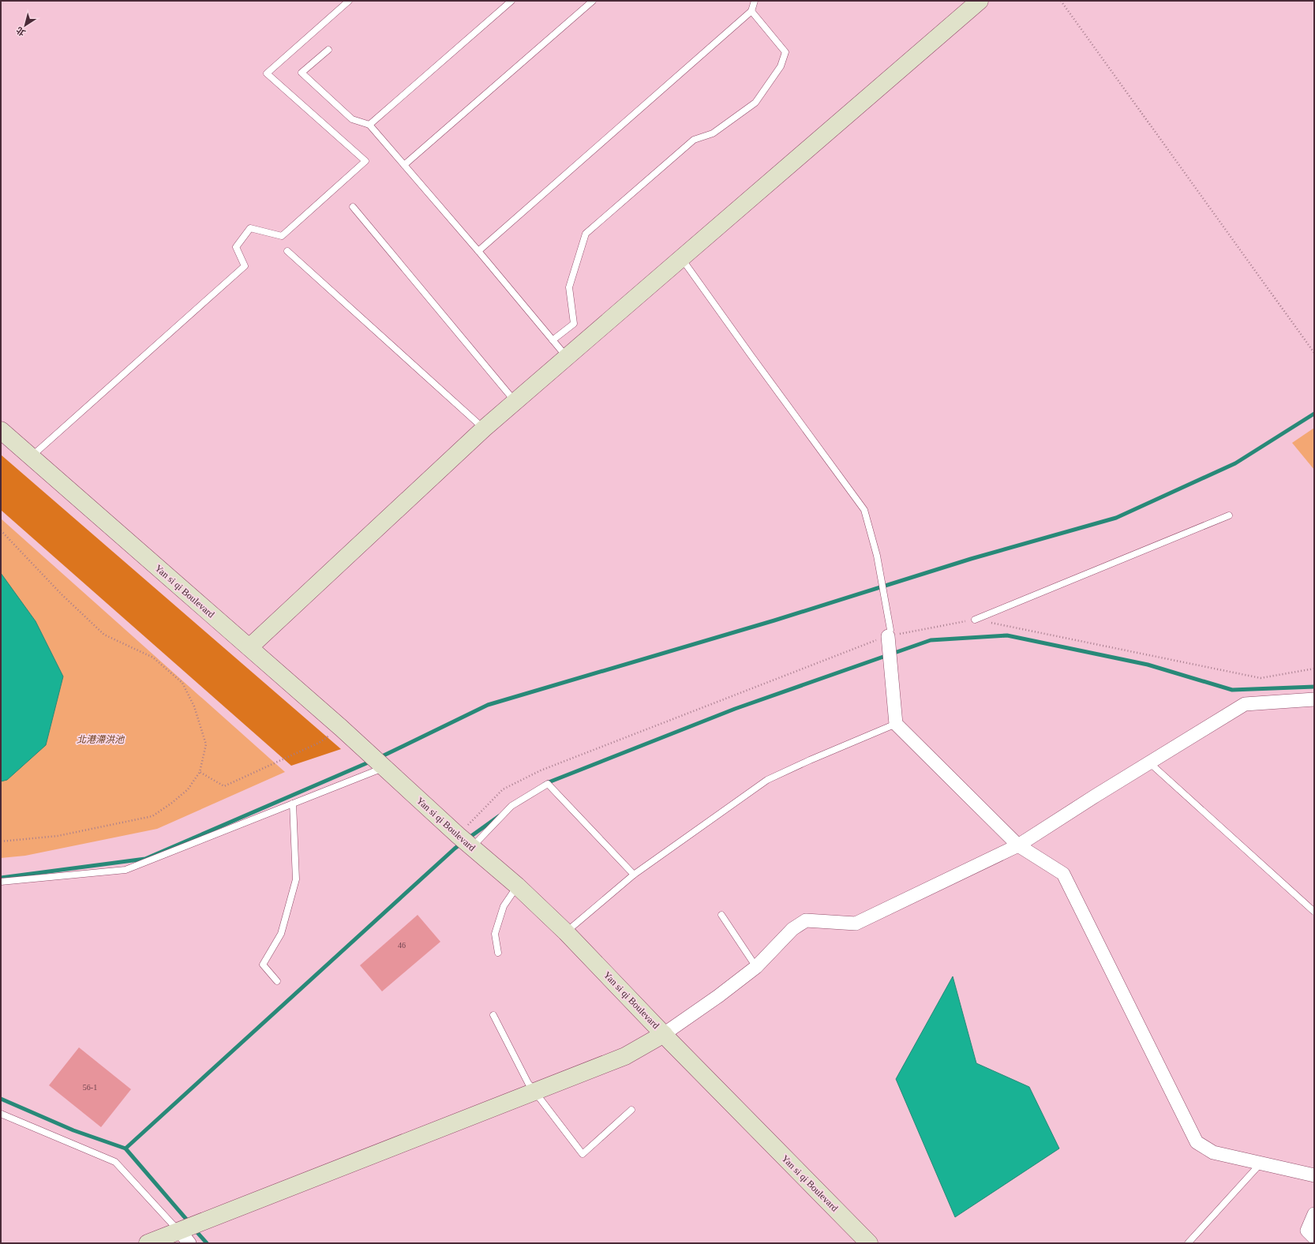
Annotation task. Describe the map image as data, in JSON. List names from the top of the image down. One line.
{"streets":{"street":["Yan si qi Boulevard"]},"parks":["北港滯洪池"],"house_numbers":["46","56-1"],"north":"bottom left"}
